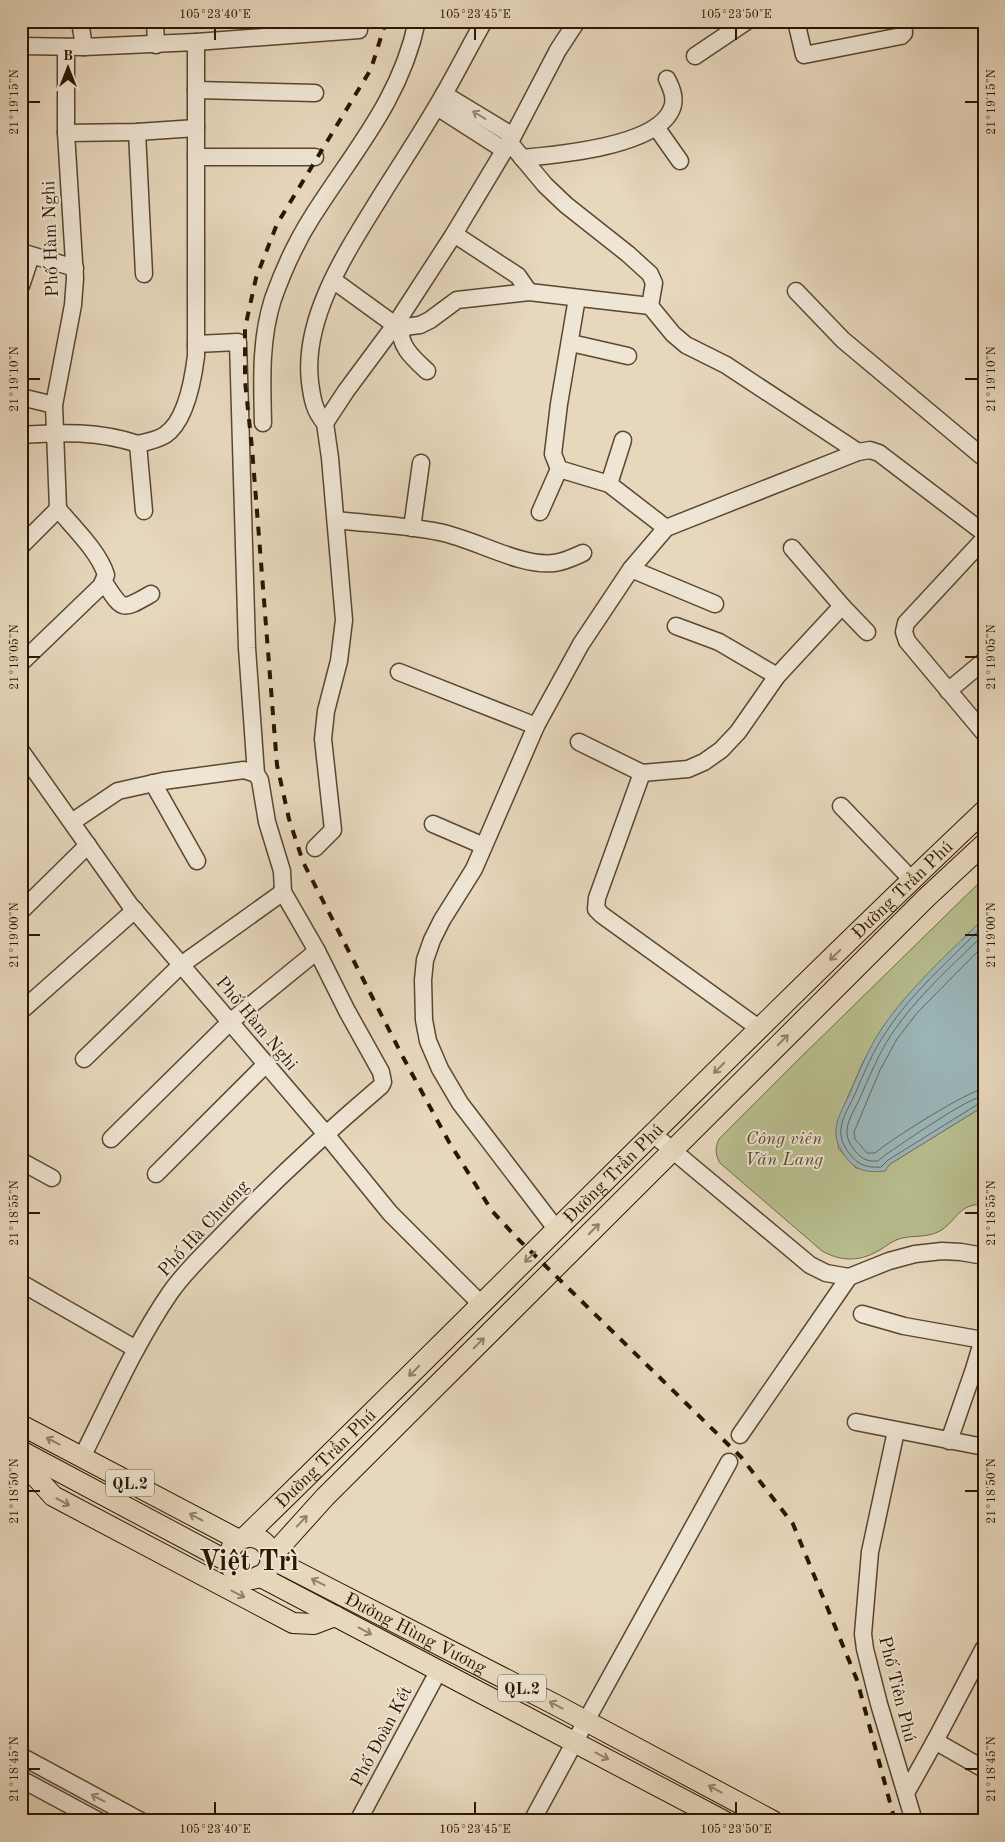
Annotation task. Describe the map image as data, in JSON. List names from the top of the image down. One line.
{"streets":{"main road":["Đường Trần Phú","QL.2","Đường Hùng Vương"],"street":["Phố Hàm Nghi","Phố Hà Chương","Phố Tiên Phú","Phố Đoàn Kết"]},"crossings":[["Phố Hàm Nghi","Đường Trần Phú"],["Phố Hàm Nghi","Phố Hà Chương"],["Đường Trần Phú","QL.2"],["Đường Trần Phú","Đường Hùng Vương"],["Phố Hà Chương","QL.2"],["QL.2","Đường Hùng Vương"],["Đường Hùng Vương","Phố Đoàn Kết"]],"districts":["Việt Trì"],"parks":["Công viên Văn Lang"],"north":"top","coordinates":["105°23'40\"E","105°23'45\"E","105°23'50\"E","21°19'15\"N","21°19'10\"N","21°19'05\"N","21°19'00\"N","21°18'55\"N","21°18'50\"N","21°18'45\"N"]}
